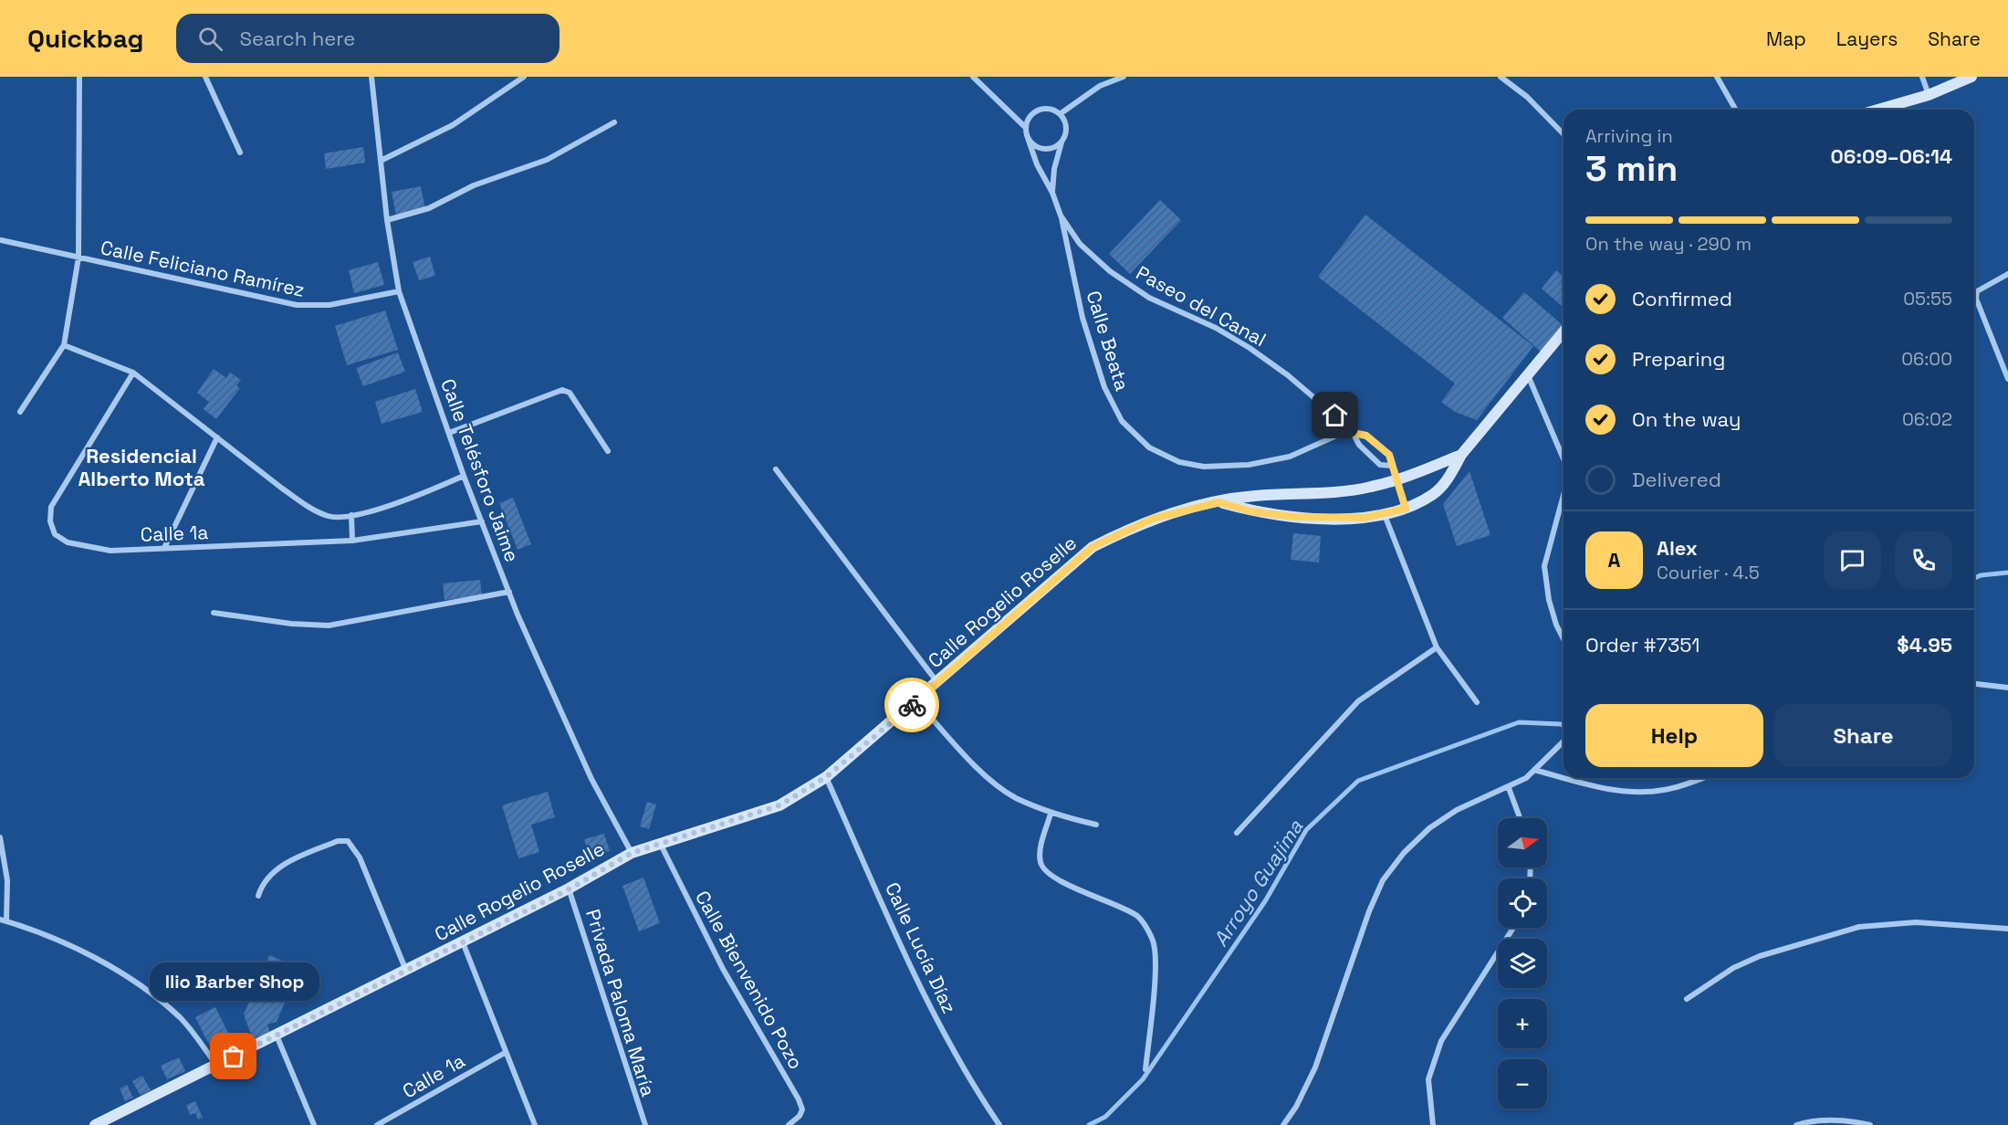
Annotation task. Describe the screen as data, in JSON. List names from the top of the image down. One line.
{"streets":{"street":["Calle Feliciano Ramírez","Paseo del Canal","Calle Beata","Calle Telésforo Jaime","Calle 1a","Calle Rogelio Roselle","Calle Lucía Díaz","Calle Bienvenido Pozo","Privada Paloma María"]},"crossings":[["Calle Feliciano Ramírez","Calle Telésforo Jaime"],["Paseo del Canal","Calle Beata"],["Paseo del Canal","Calle Rogelio Roselle"],["Calle Telésforo Jaime","Calle 1a"],["Calle Telésforo Jaime","Calle Rogelio Roselle"],["Calle Rogelio Roselle","Calle Lucía Díaz"],["Calle Rogelio Roselle","Calle Bienvenido Pozo"],["Calle Rogelio Roselle","Privada Paloma María"]],"districts":["Residencial Alberto Mota"],"water":["Arroyo Guajima"],"places":["Ilio Barber Shop"],"north":"right","page":{"header":"Quickbag","search":"Search here","nav":["Map","Layers","Share"],"heading":["3 min","Arriving in","06:09–06:14"],"panel":["Alex","Courier · 4.5","Order #7351","$4.95"],"bar":"On the way · 290 m","list":[["Confirmed","05:55"],["Preparing","06:00"],["On the way","06:02"],"Delivered"],"round":"A","buttons":["Help","Share"],"map_buttons":["+","−"],"bubble":"Ilio Barber Shop"}}
